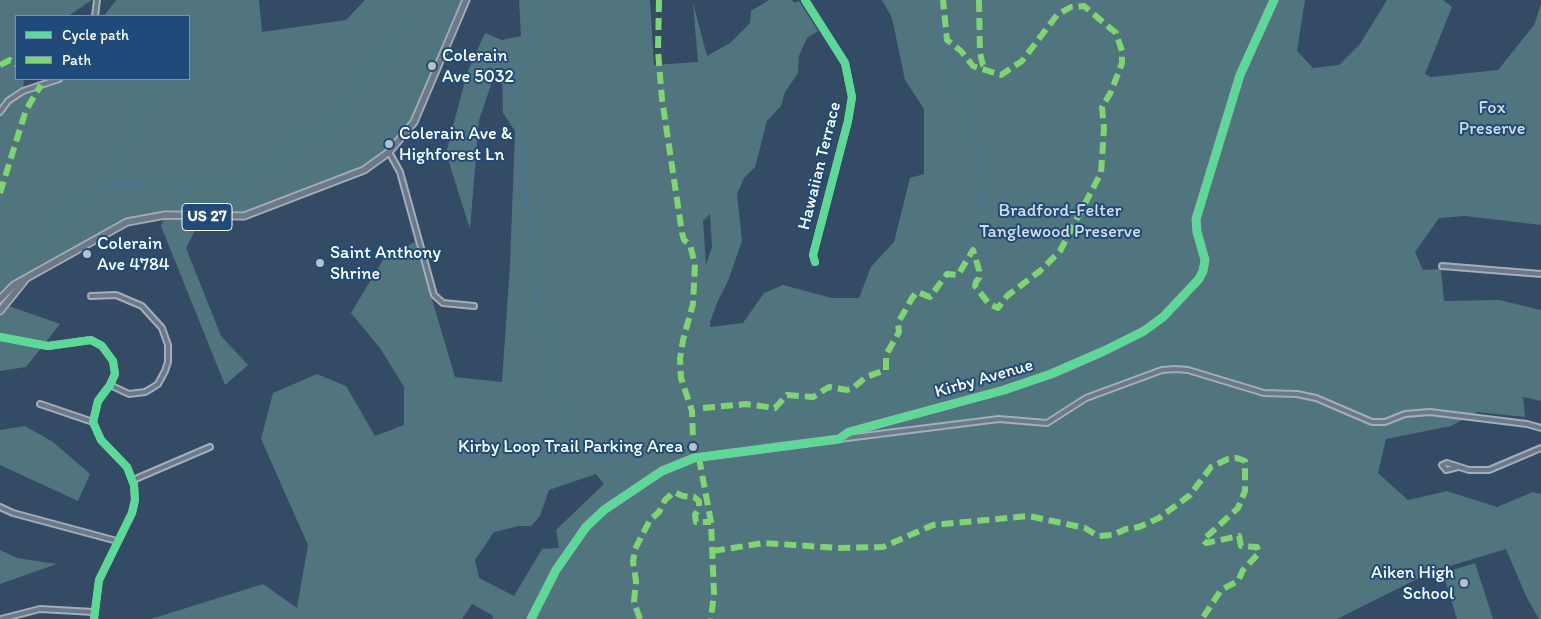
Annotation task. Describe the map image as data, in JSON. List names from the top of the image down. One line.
{"streets":{"main road":["US 27"],"street":["Hawaiian Terrace","Kirby Avenue"]},"parks":["Fox Preserve","Bradford-Felter Tanglewood Preserve"],"places":["Colerain Ave 5032","Colerain Ave & Highforest Ln","Colerain Ave 4784","Saint Anthony Shrine","Kirby Loop Trail Parking Area","Aiken High School"],"legend":["Cycle path","Path"]}
